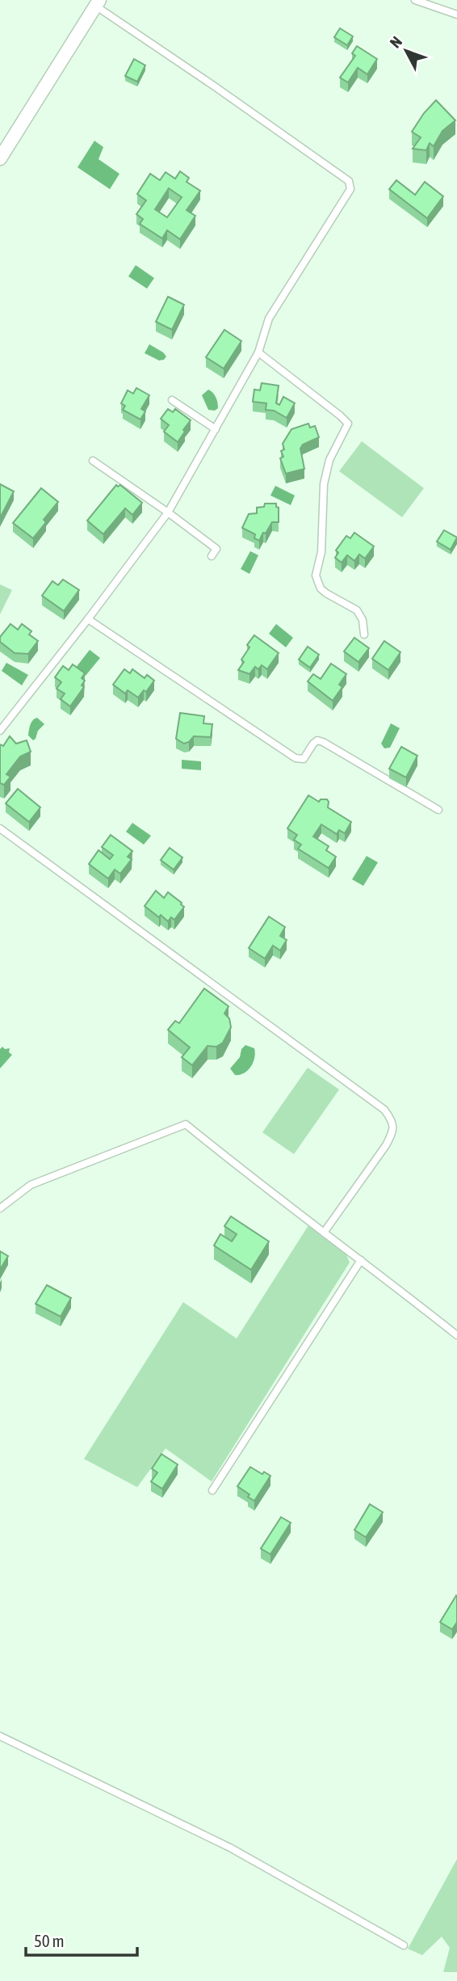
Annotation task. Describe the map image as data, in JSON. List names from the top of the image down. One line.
{"scale_bar":"50 m","north":"top left"}
